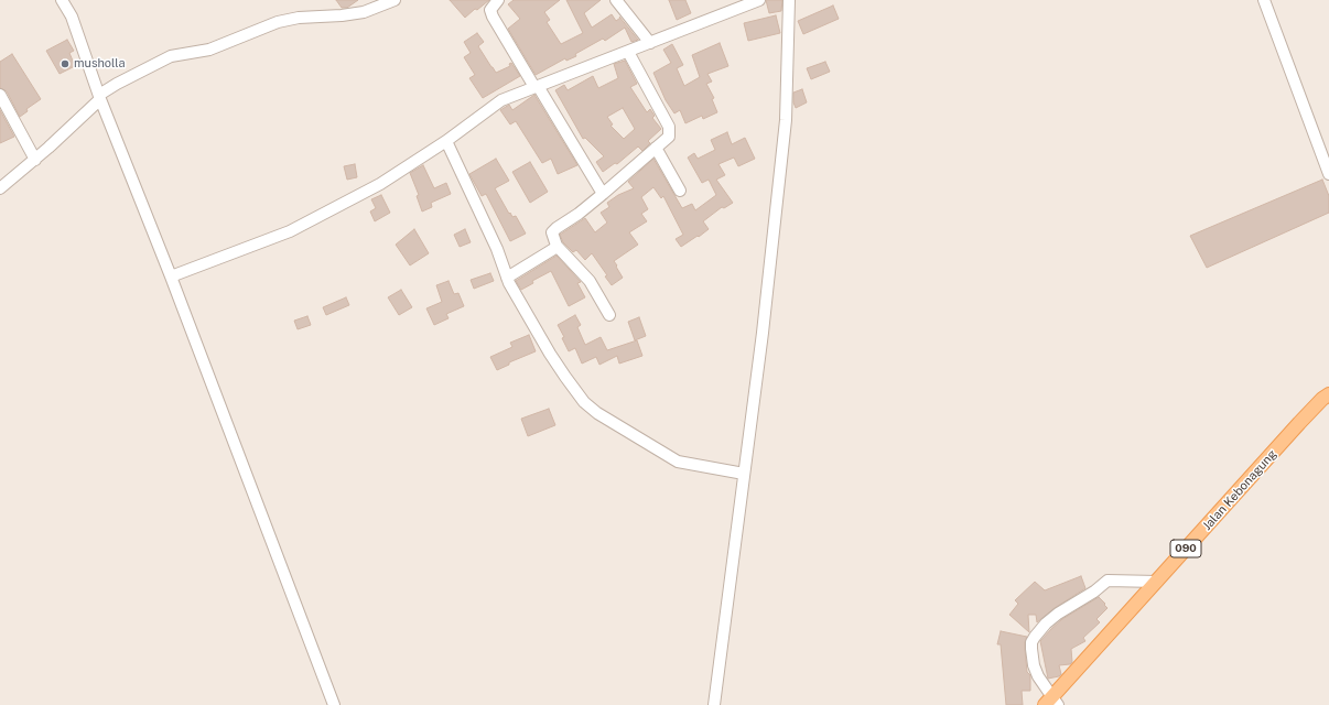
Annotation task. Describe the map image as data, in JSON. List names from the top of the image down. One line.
{"streets":{"main road":["Jalan Kebonagung","090"]},"places":["musholla"]}
